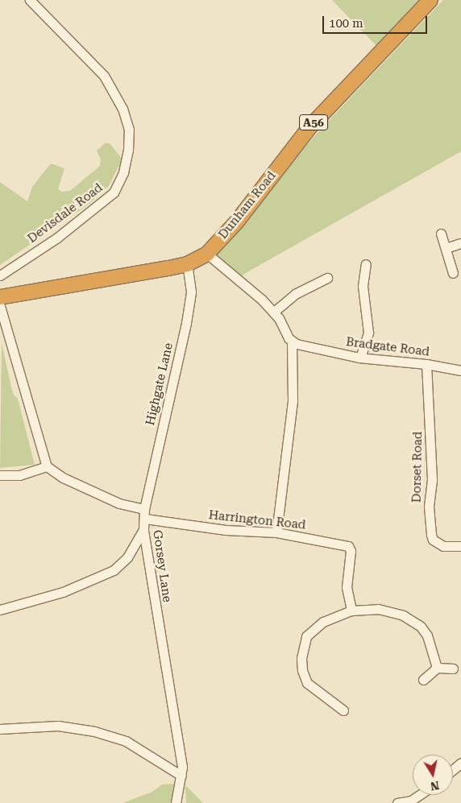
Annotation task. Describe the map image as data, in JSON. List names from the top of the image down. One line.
{"streets":{"highway":["A56","Dunham Road"],"street":["Devisdale Road","Bradgate Road","Highgate Lane","Dorset Road","Harrington Road","Gorsey Lane"]},"crossings":[["Dunham Road","Highgate Lane"],["Bradgate Road","Dorset Road"],["Highgate Lane","Harrington Road"],["Highgate Lane","Gorsey Lane"],["Harrington Road","Gorsey Lane"]],"scale_bar":"100 m","north":"bottom"}
